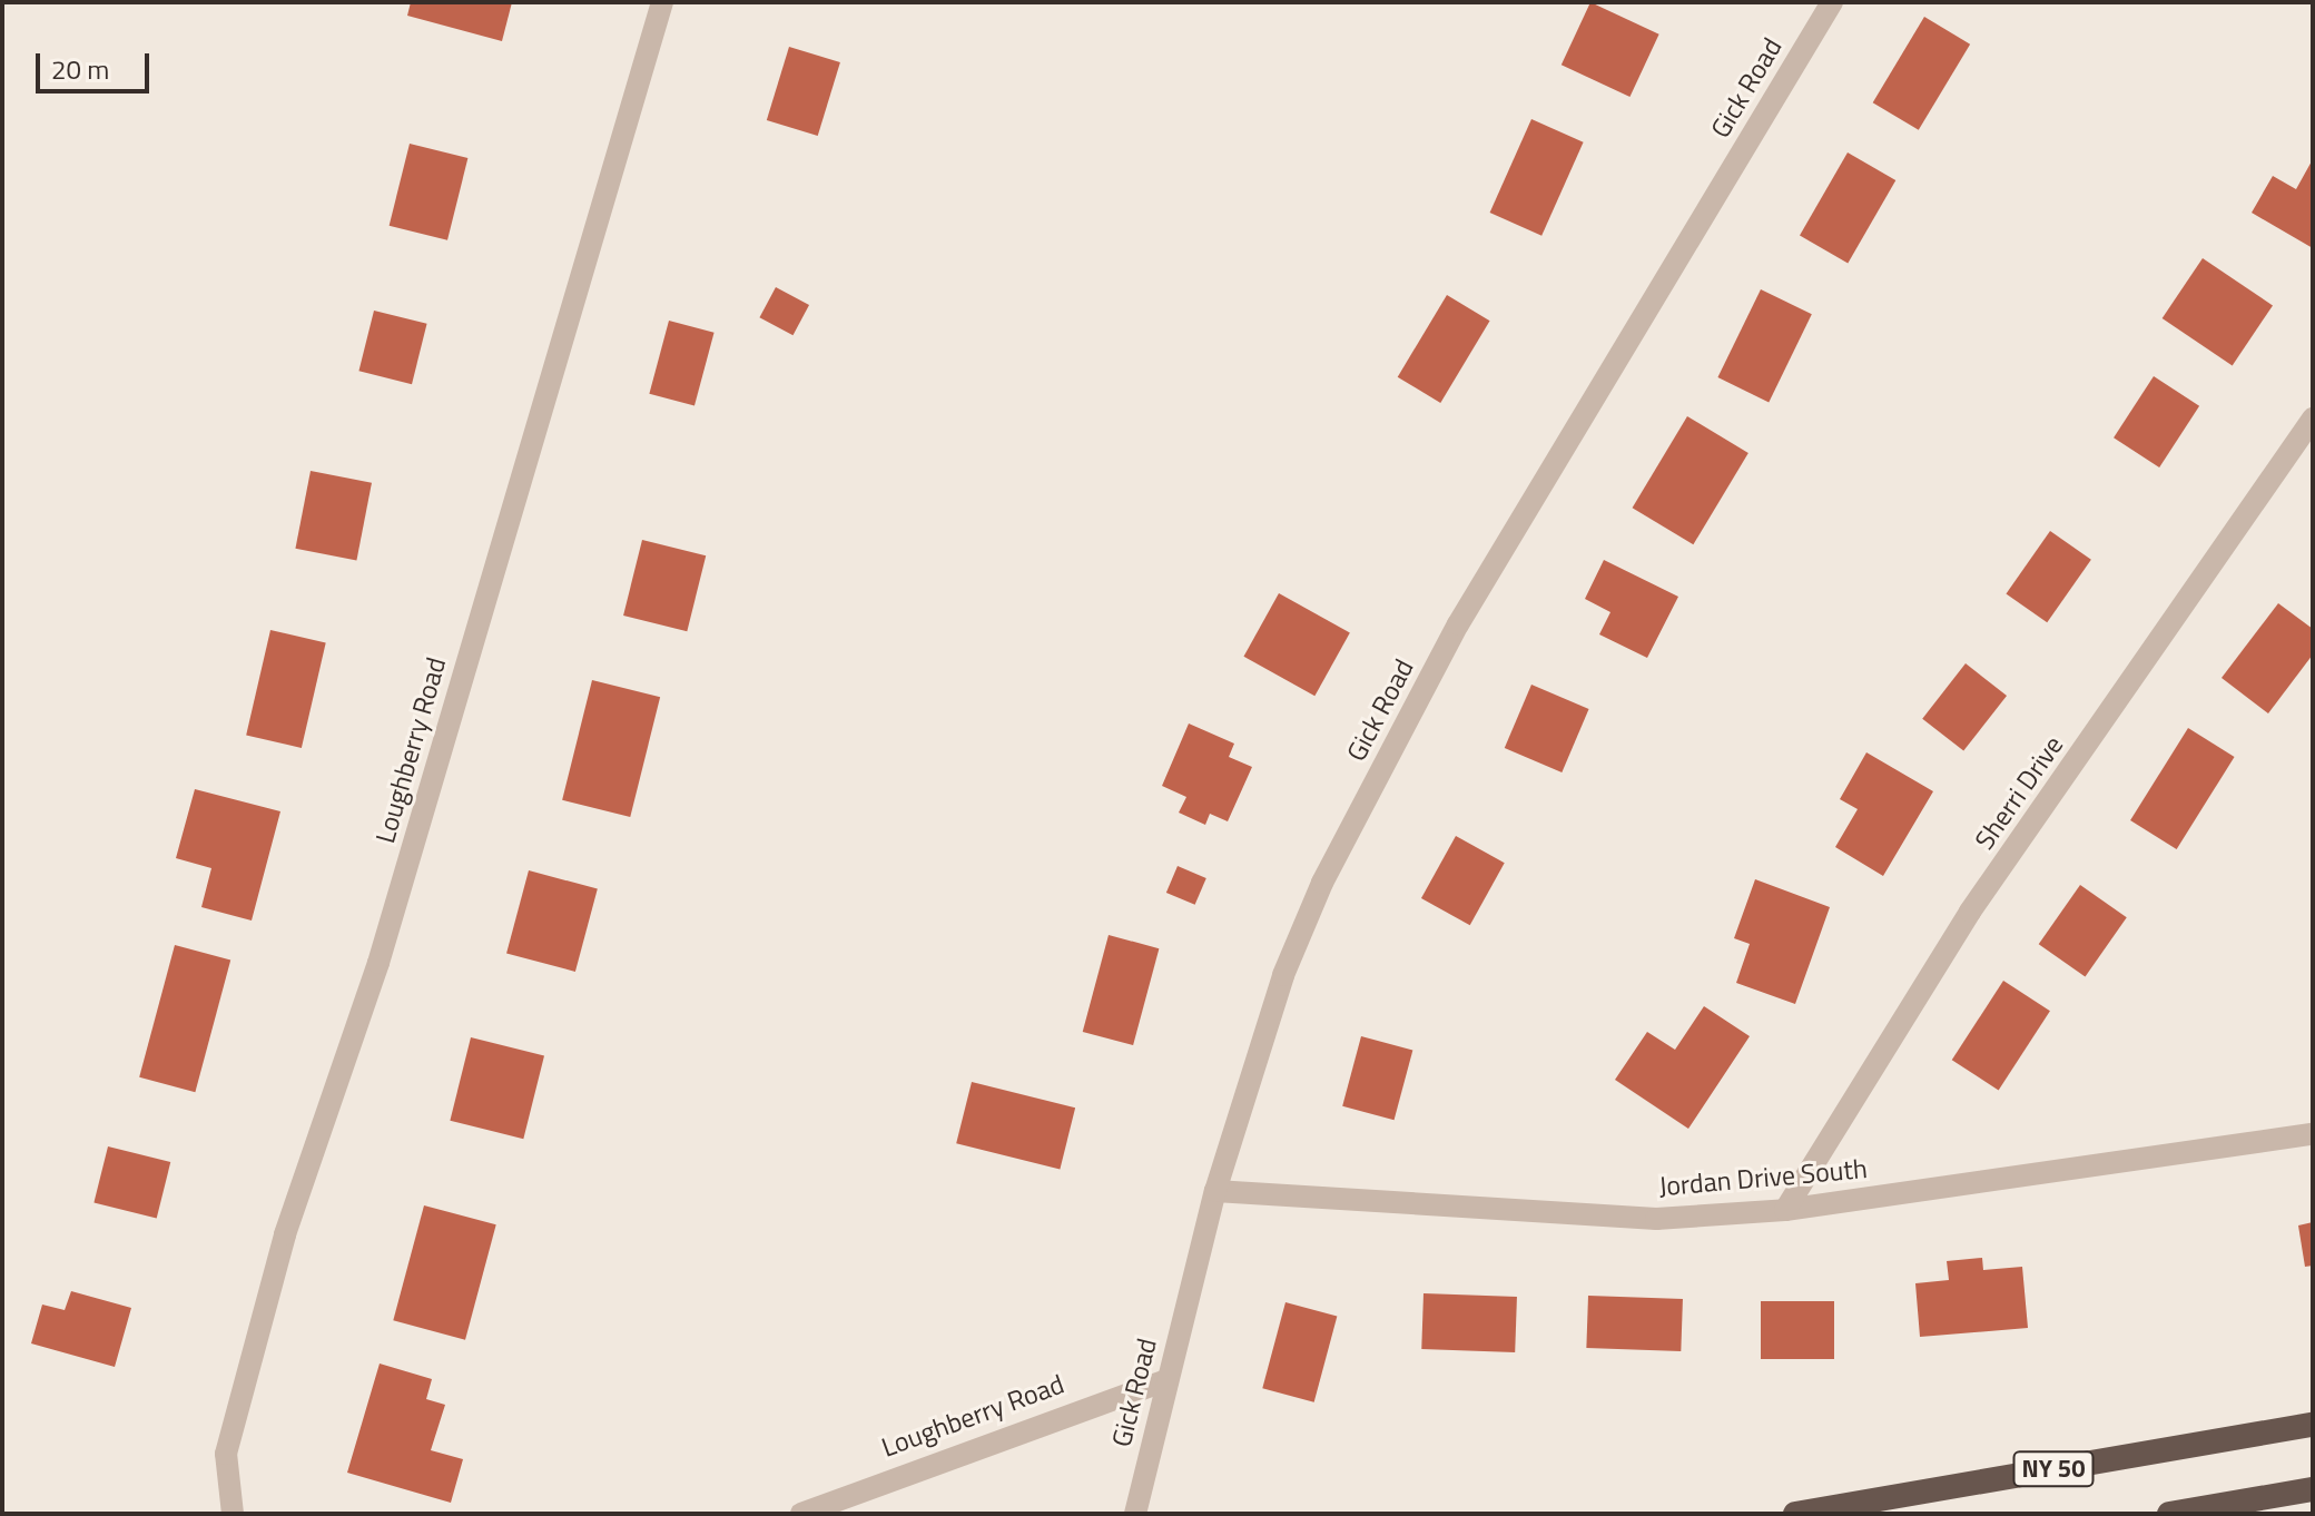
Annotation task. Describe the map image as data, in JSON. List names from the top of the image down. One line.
{"streets":{"highway":["NY 50"],"street":["Gick Road","Loughberry Road","Sherri Drive","Jordan Drive South"]},"crossings":[["Gick Road","Loughberry Road"],["Gick Road","Jordan Drive South"],["Sherri Drive","Jordan Drive South"]],"scale_bar":"20 m"}
